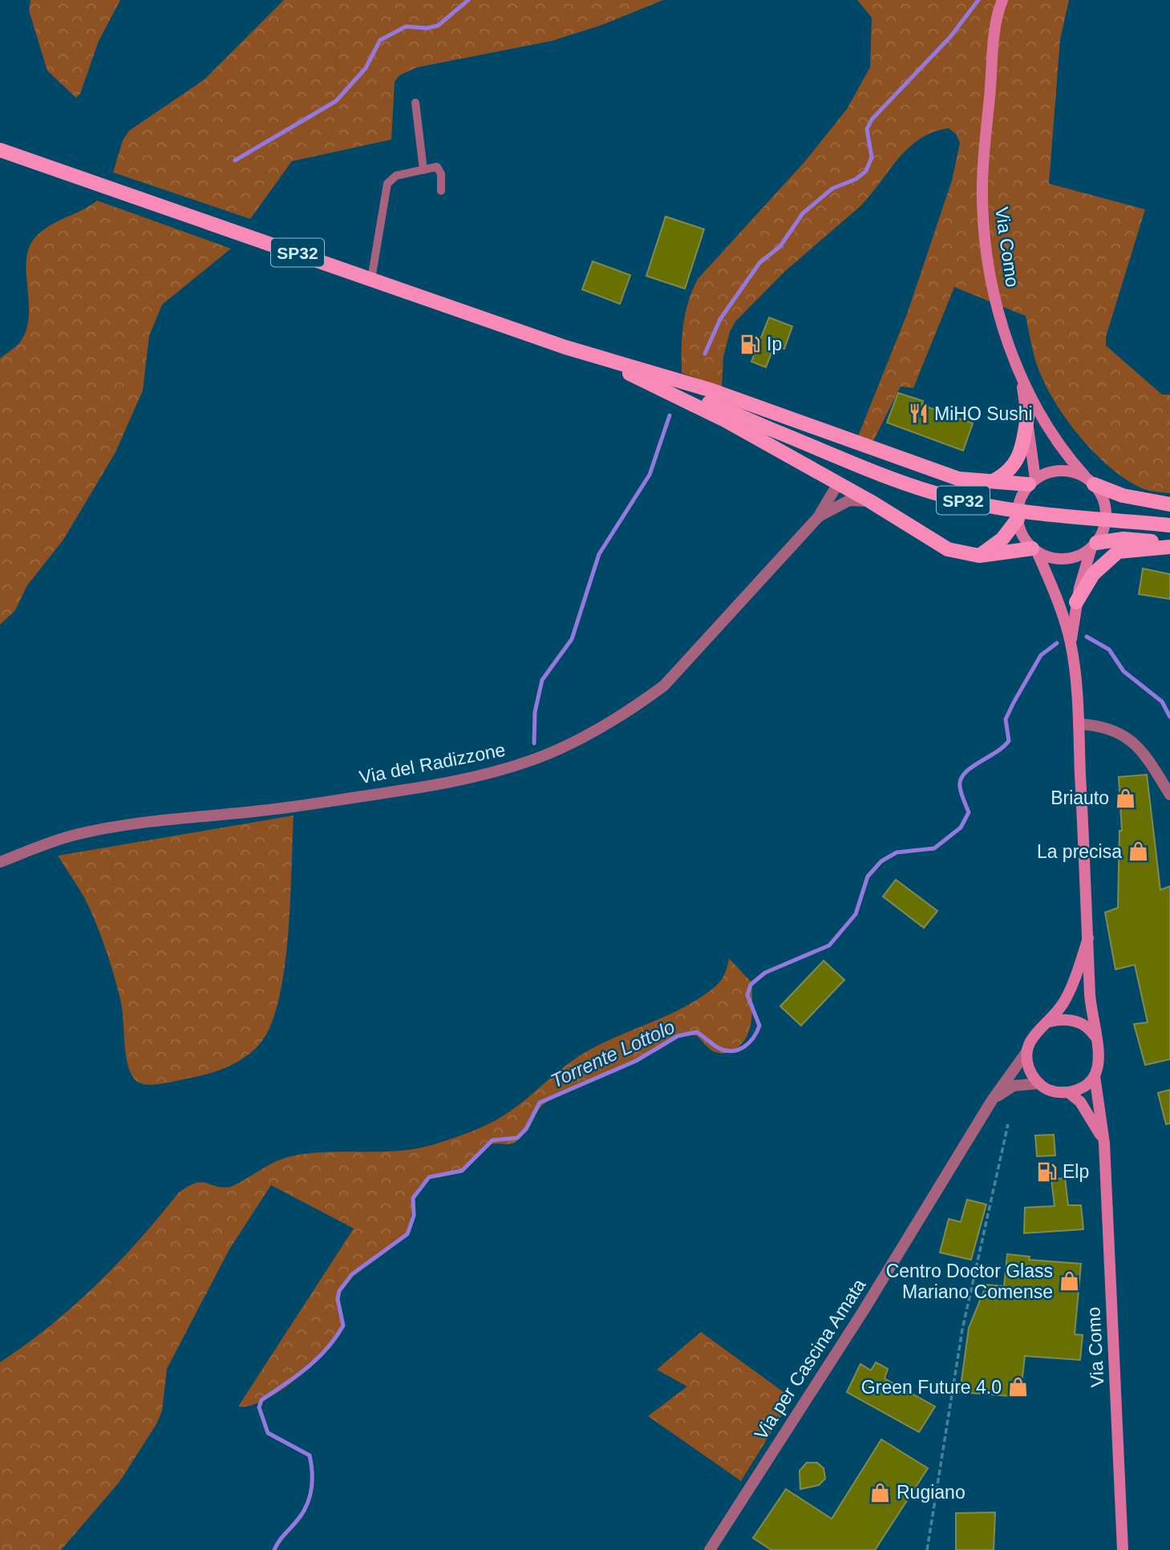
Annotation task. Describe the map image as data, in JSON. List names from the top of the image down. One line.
{"streets":{"main road":["Via Como","SP32"],"street":["Via del Radizzone","Via per Cascina Amata"]},"crossings":[["Via Como","Via per Cascina Amata"]],"water":["Torrente Lottolo"],"places":{"fuel station":["Ip","Elp"],"restaurant":["MiHO Sushi"],"shop":["Briauto","La precisa","Centro Doctor Glass Mariano Comense","Green Future 4.0","Rugiano"]}}
